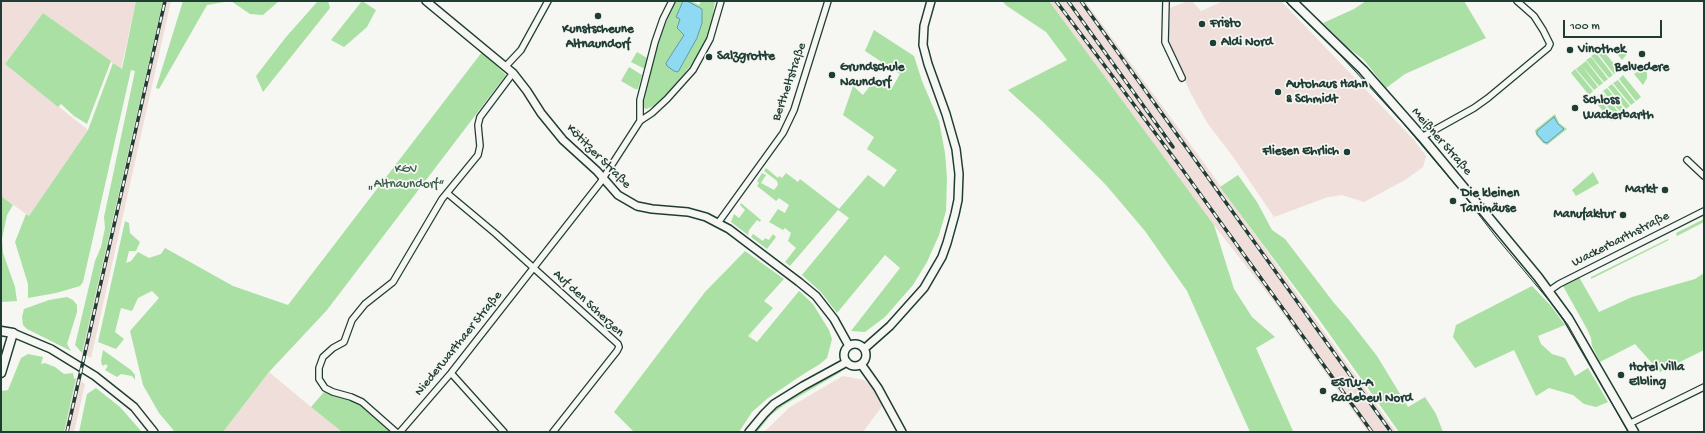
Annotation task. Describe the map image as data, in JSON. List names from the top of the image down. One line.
{"streets":{"main road":["Meißner Straße"],"street":["Bertheltstraße","Kötitzer Straße","Wackerbarthstraße","Auf den Scherzen","Niederwarthaer Straße"]},"crossings":[["Bertheltstraße","Kötitzer Straße"],["Meißner Straße","Wackerbarthstraße"],["Kötitzer Straße","Niederwarthaer Straße"],["Auf den Scherzen","Niederwarthaer Straße"]],"parks":["KGV „Altnaundorf“"],"places":["Kunstscheune Altnaundorf","Fristo","Aldi Nord","Vinothek","Belvedere","Salzgrotte","Grundschule Naundorf","Autohaus Hahn & Schmidt","Schloss Wackerbarth","Fliesen Ehrlich","Markt","Die kleinen Tanimäuse","Manufaktur","Hotel Villa Elbling","ESTW-A Radebeul Nord"],"scale_bar":"100 m"}
